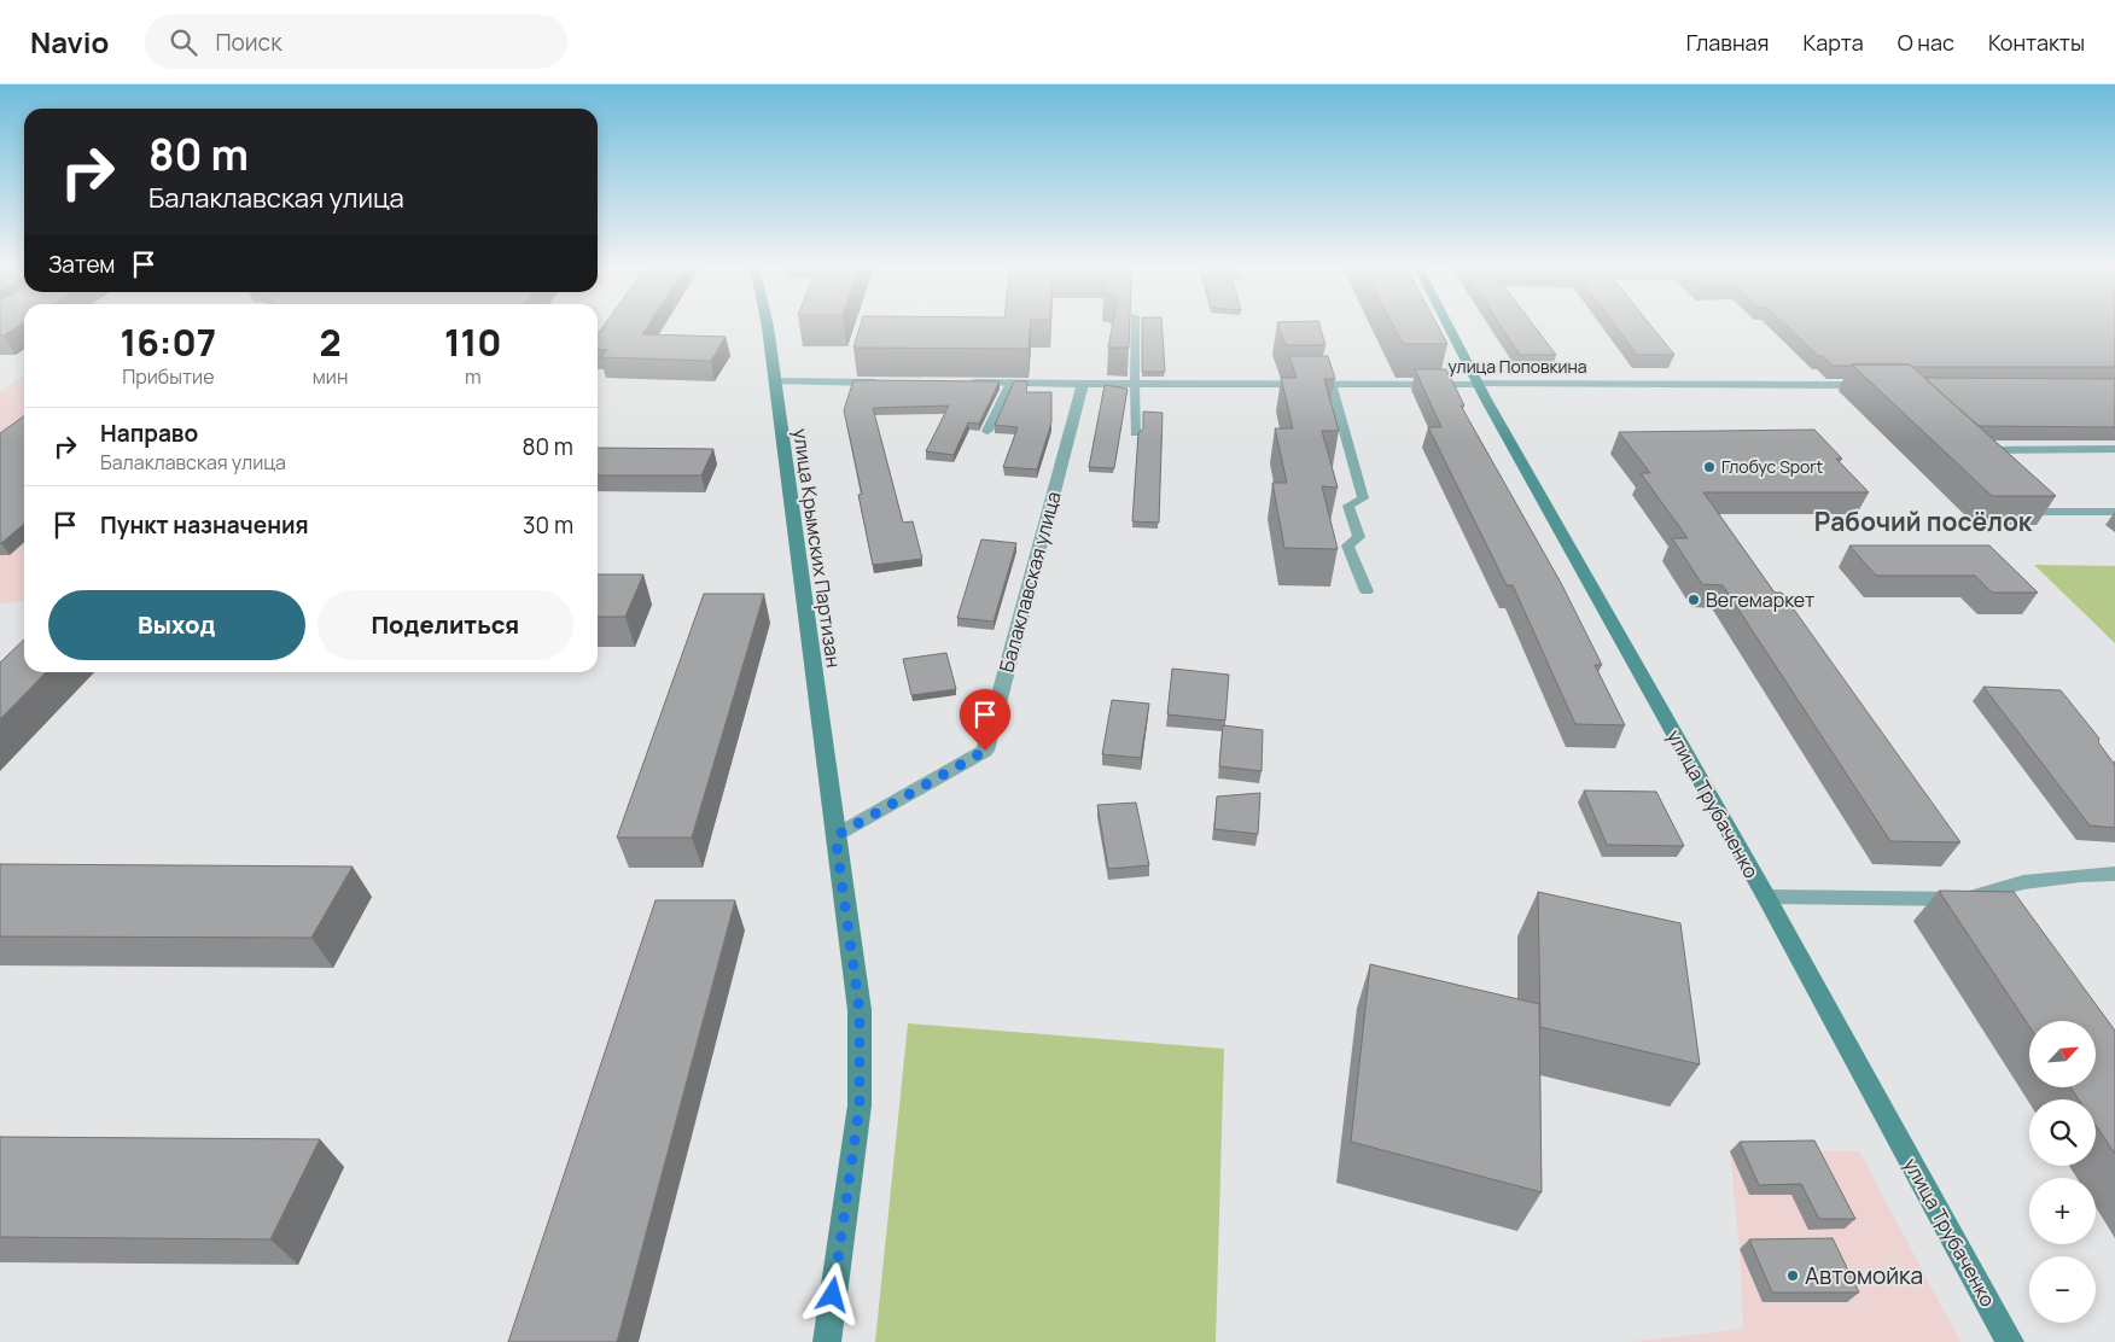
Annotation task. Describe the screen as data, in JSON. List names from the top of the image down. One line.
{"streets":{"main road":["улица Крымских Партизан","улица Трубаченко"],"street":["улица Поповкина","Балаклавская улица"]},"crossings":[["улица Поповкина","Балаклавская улица"],["улица Поповкина","улица Трубаченко"],["улица Крымских Партизан","Балаклавская улица"]],"districts":["Рабочий посёлок"],"places":["Глобус Sport","Вегемаркет","Автомойка"],"north":"top right","page":{"header":"Navio","search":"Поиск","nav":["Главная","Карта","О нас","Контакты"],"turn":["80 m","Балаклавская улица"],"then":"Затем","eta":["16:07","Прибытие","2","мин","110","m"],"list":[{"name":"Направо","note":"Балаклавская улица","value":"80 m"},{"name":"Пункт назначения","value":"30 m"}],"buttons":["Выход","Поделиться"],"map_buttons":["+","−"]}}
